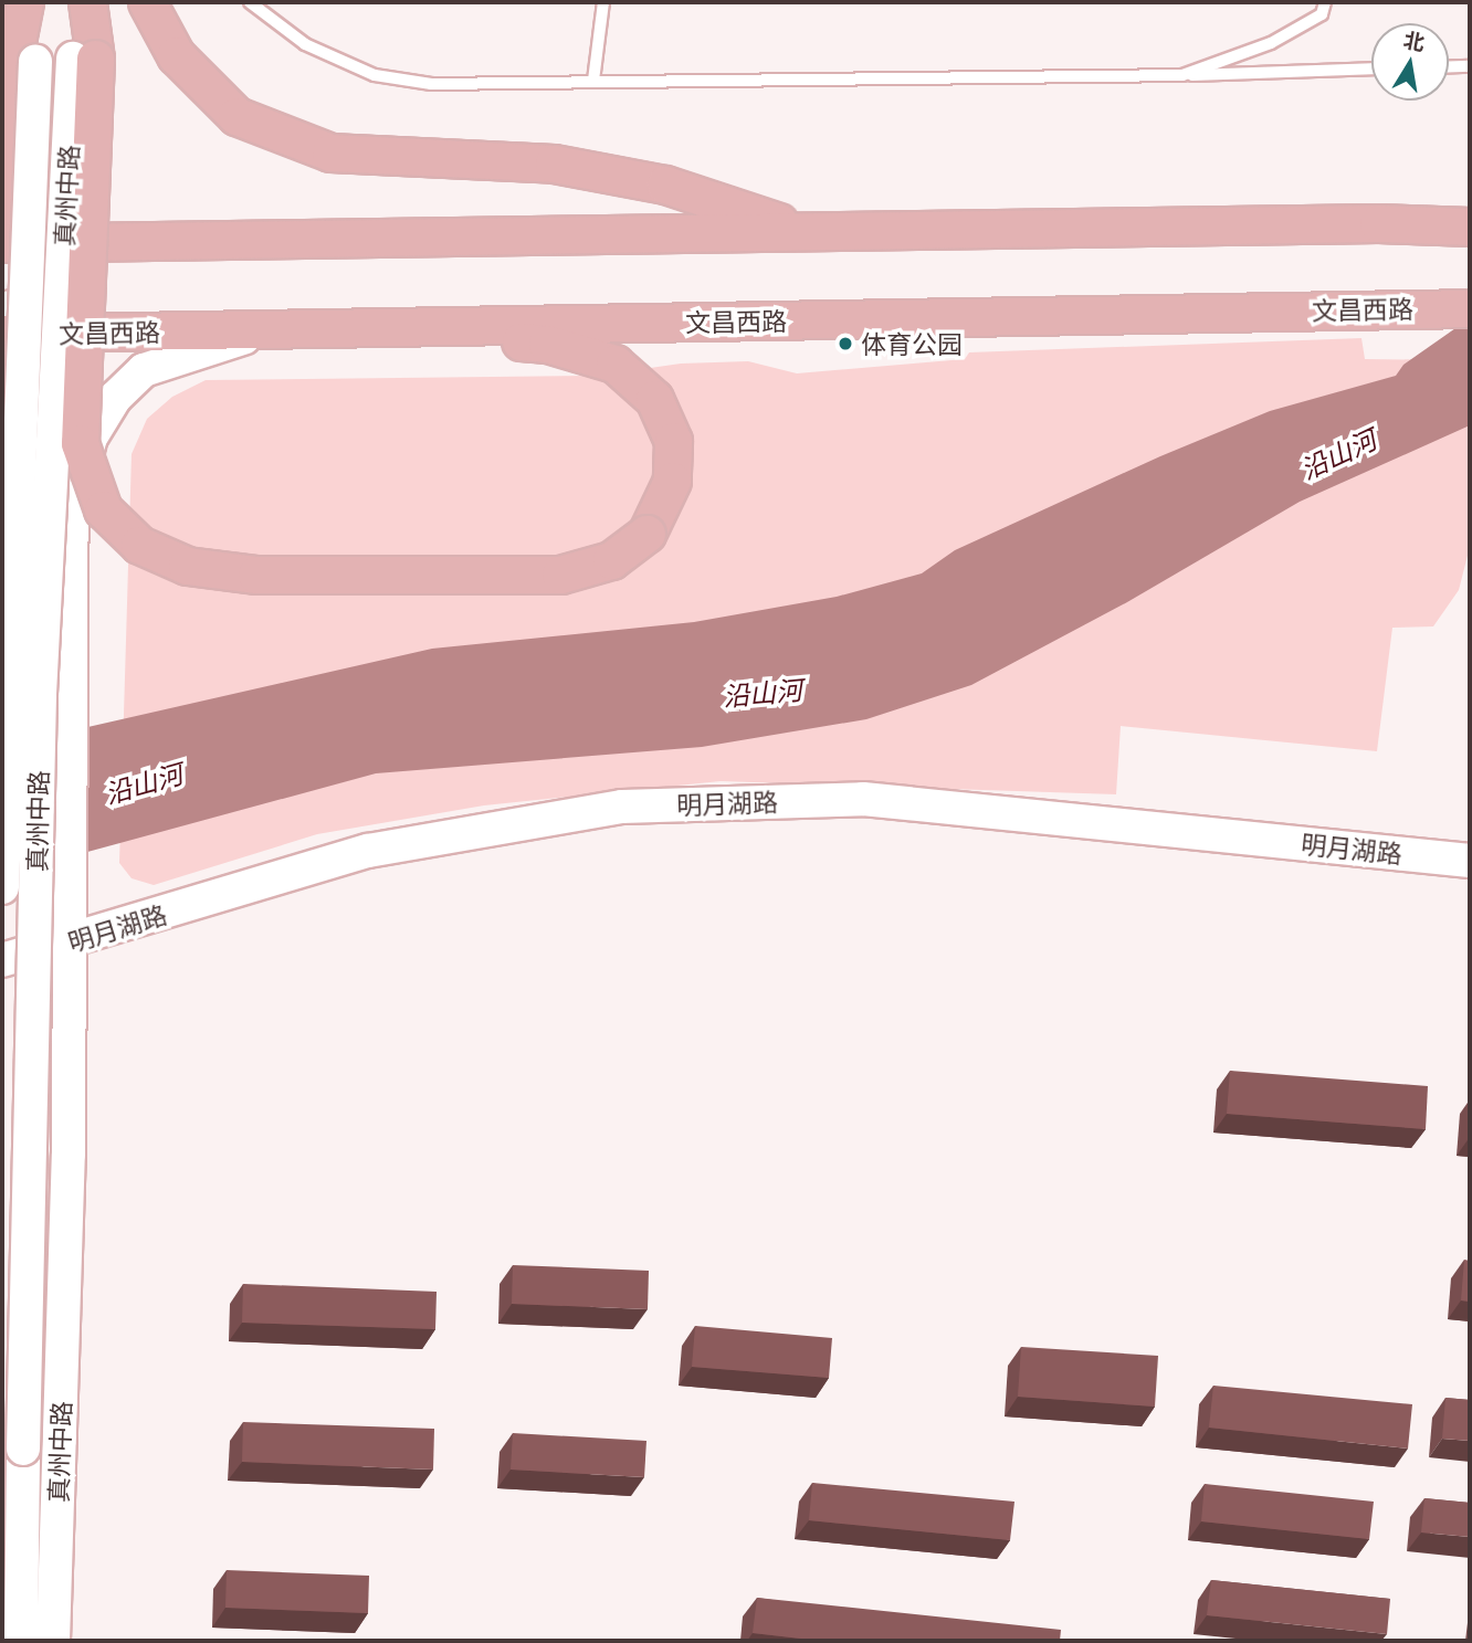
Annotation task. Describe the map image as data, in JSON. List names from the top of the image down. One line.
{"streets":{"main road":["文昌西路"],"street":["真州中路","明月湖路"]},"crossings":[["真州中路","文昌西路"],["真州中路","明月湖路"]],"water":["沿山河"],"places":["体育公园"],"north":"top"}
